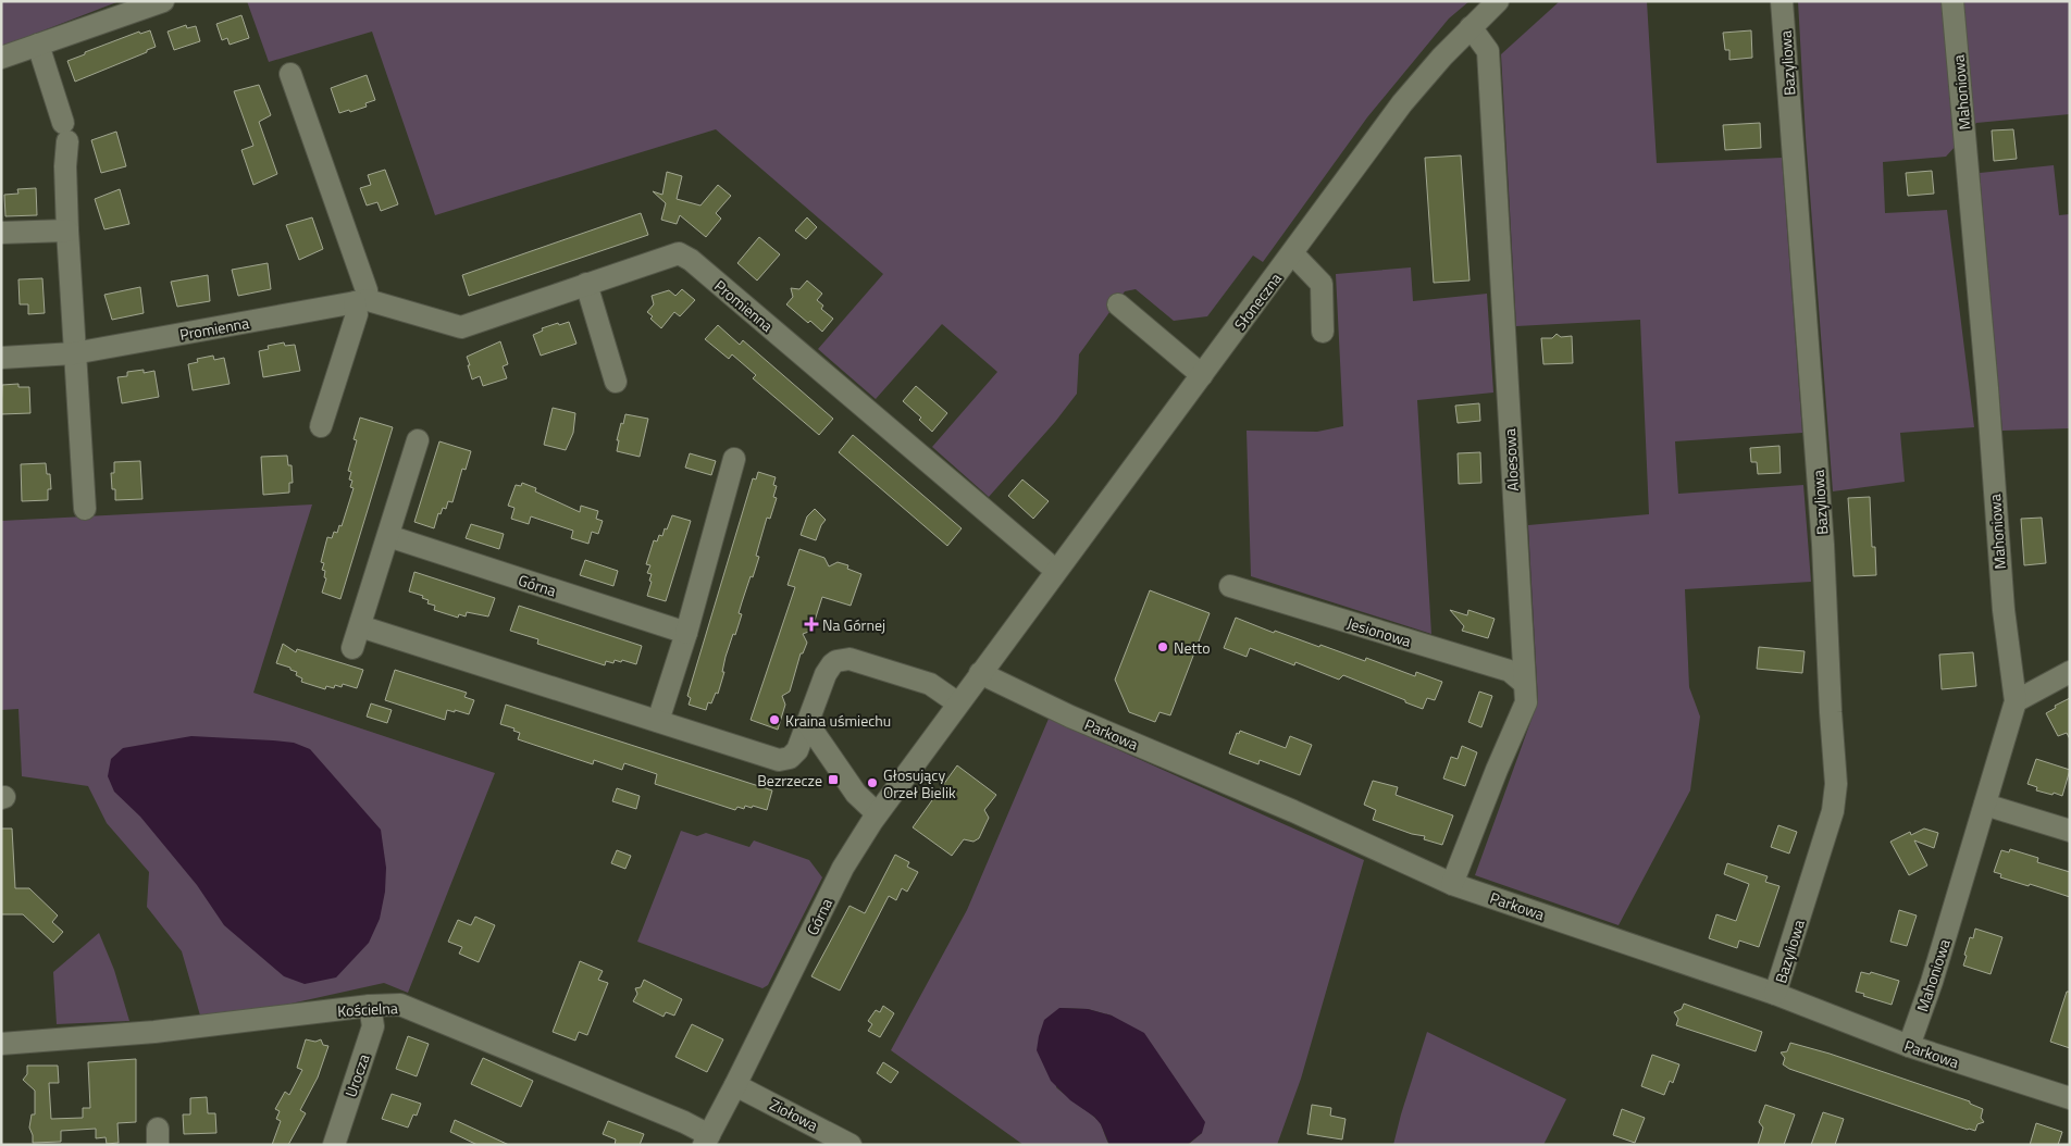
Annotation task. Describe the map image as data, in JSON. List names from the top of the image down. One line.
{"streets":{"street":["Bazyliowa","Mahoniowa","Słoneczna","Promienna","Aloesowa","Górna","Jesionowa","Parkowa","Kościelna","Urocza","Ziołowa"]},"crossings":[["Bazyliowa","Parkowa"],["Mahoniowa","Parkowa"],["Słoneczna","Promienna"],["Słoneczna","Aloesowa"],["Słoneczna","Górna"],["Aloesowa","Jesionowa"],["Aloesowa","Parkowa"],["Górna","Parkowa"],["Górna","Kościelna"],["Górna","Ziołowa"],["Kościelna","Urocza"]],"places":{"health":["Na Górnej"],"other":["Netto","Kraina uśmiechu","Głosujący Orzeł Bielik"],"transit":["Bezrzecze"]}}
